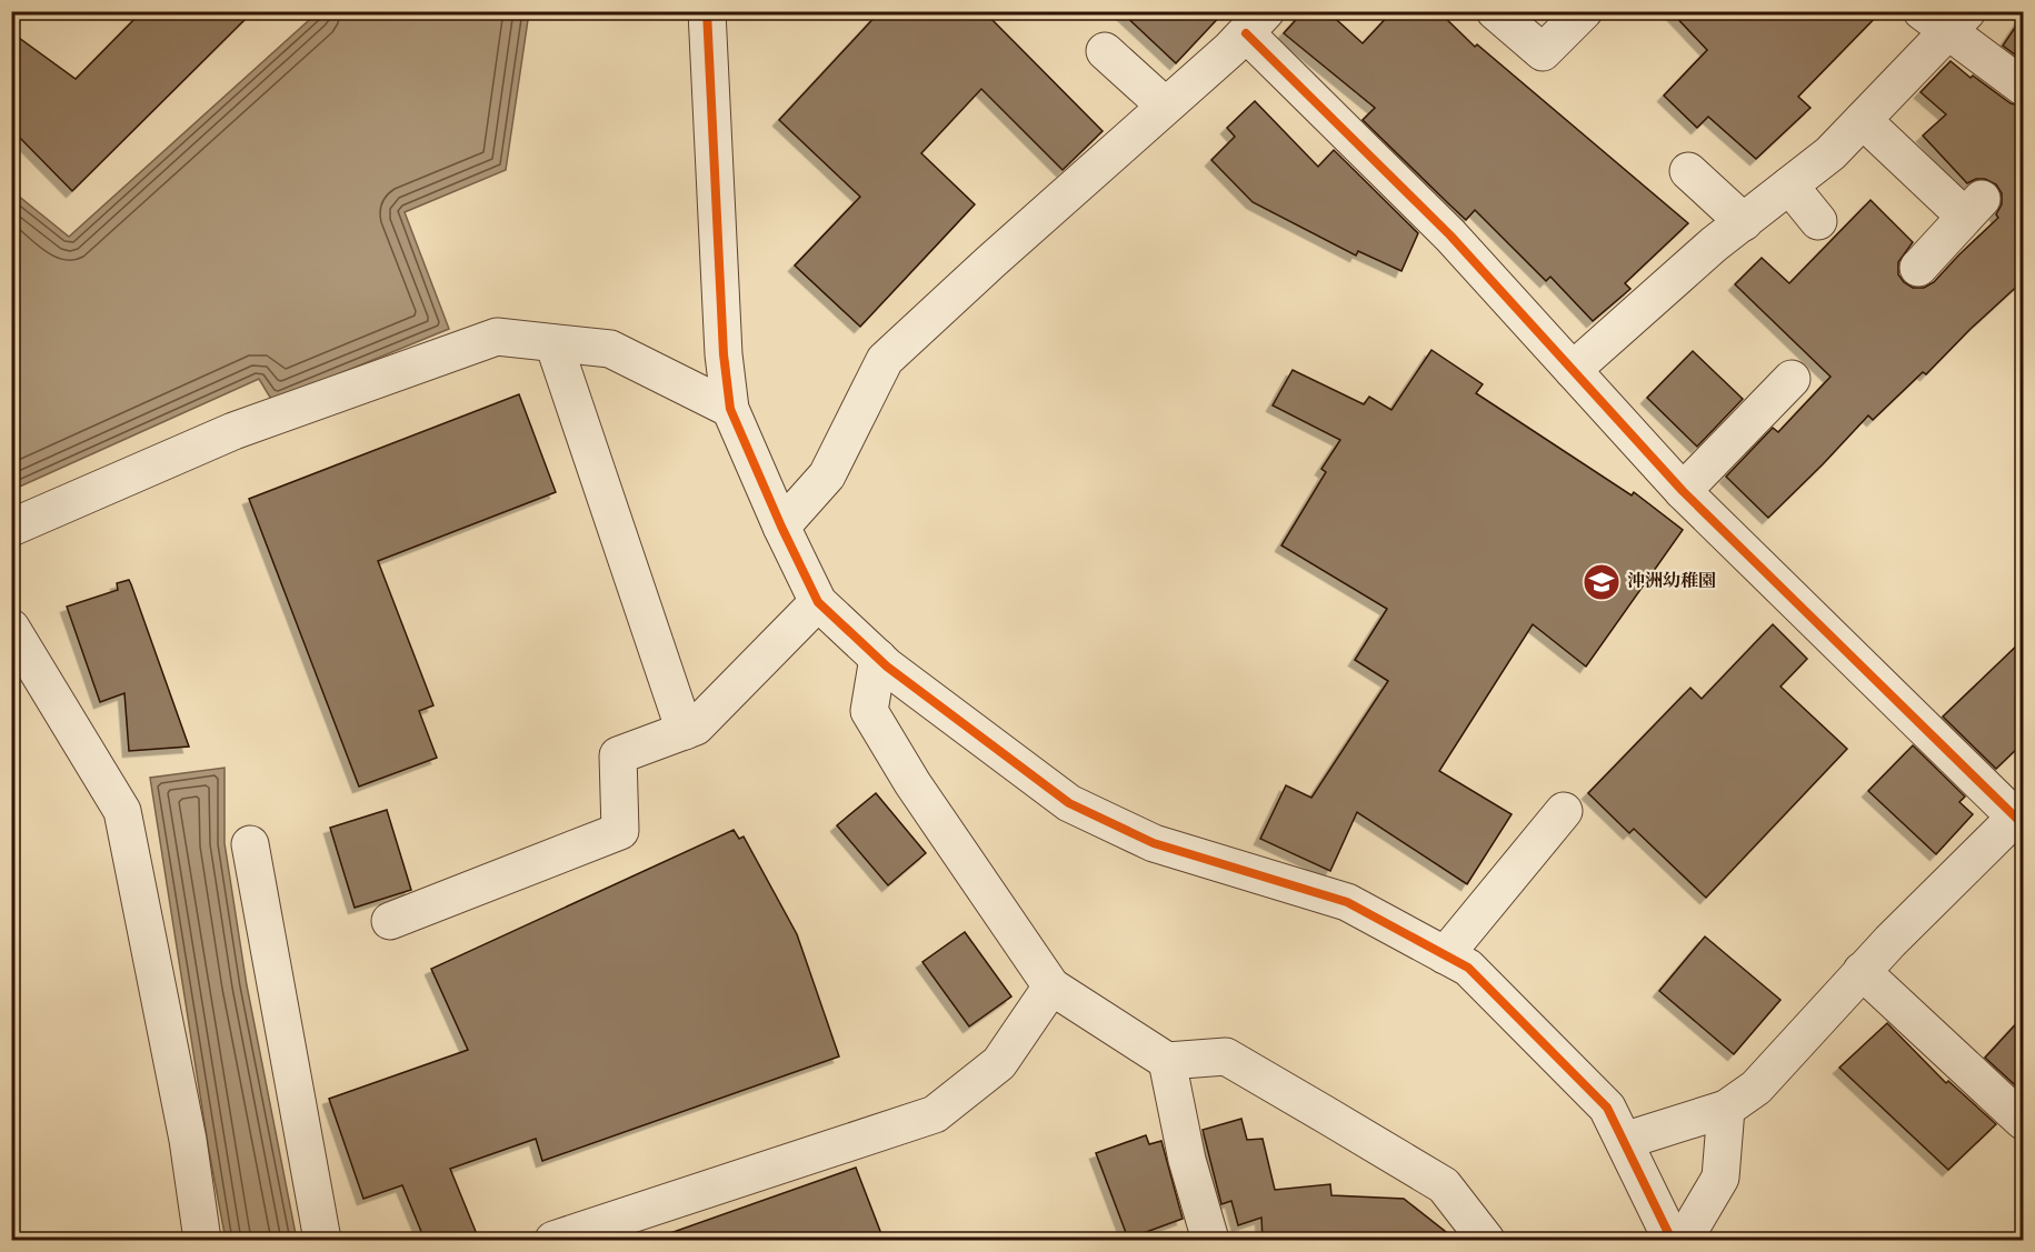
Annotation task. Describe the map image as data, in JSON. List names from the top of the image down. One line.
{"places":{"school or university":["沖洲幼稚園"]}}
